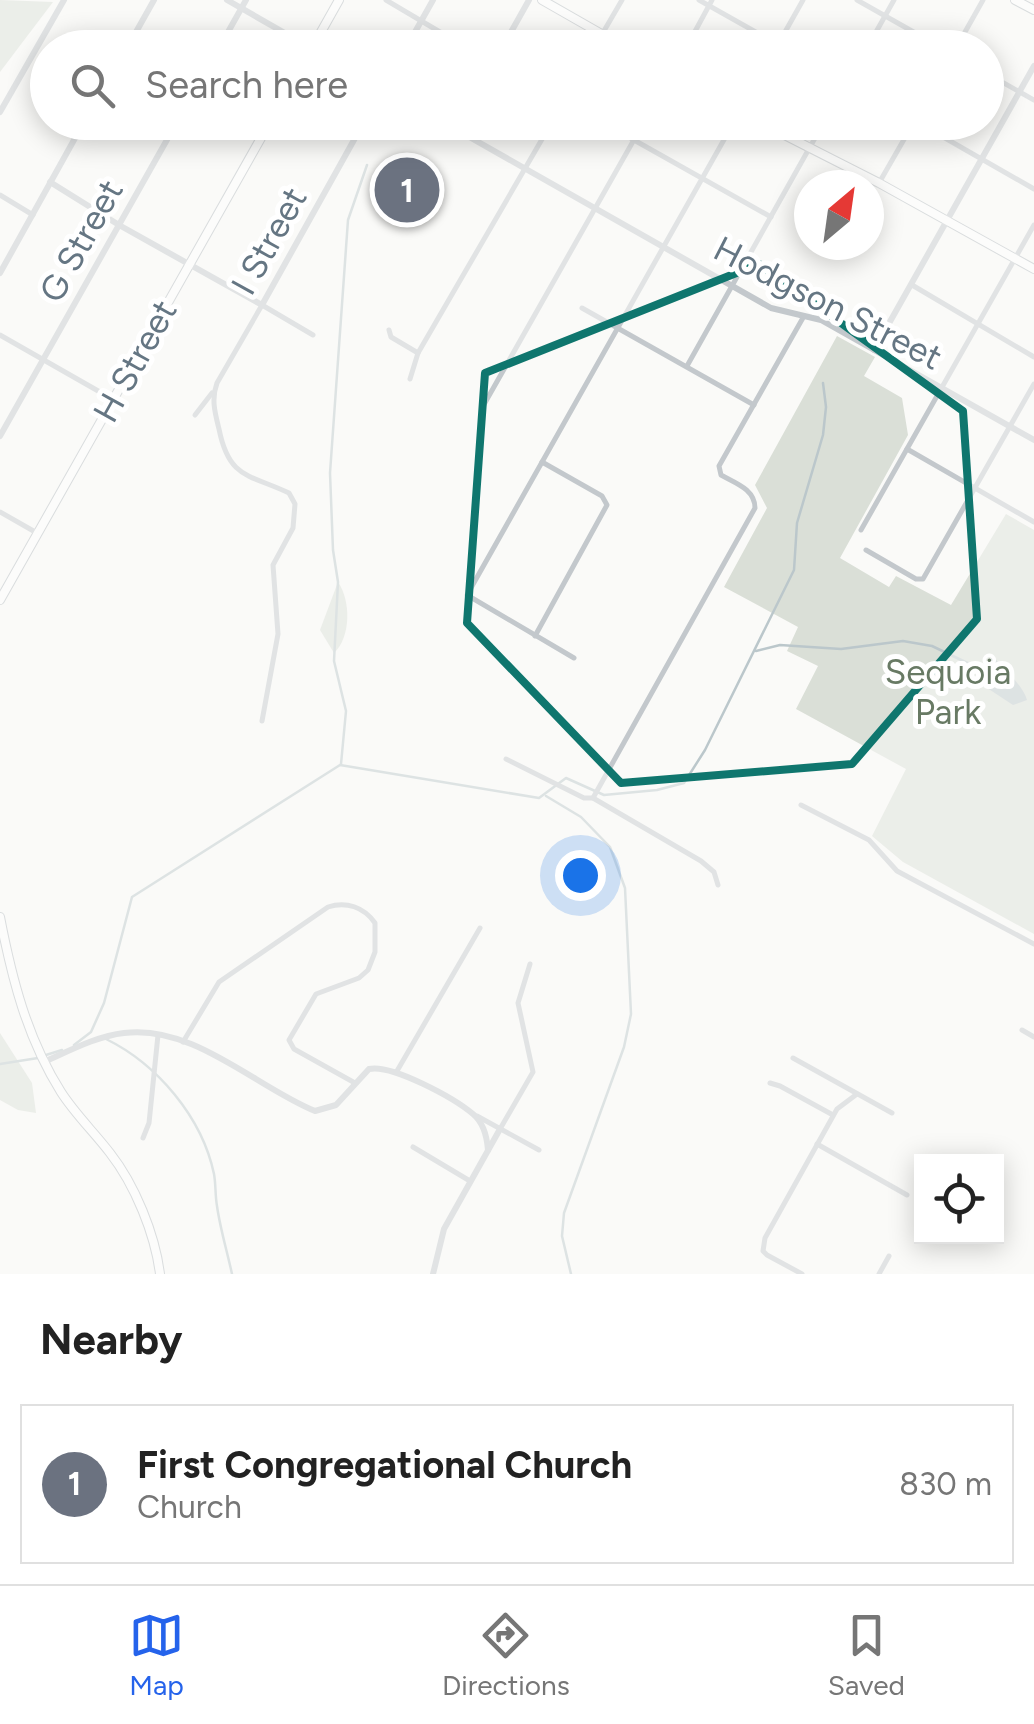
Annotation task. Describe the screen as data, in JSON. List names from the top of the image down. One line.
{"streets":{"main road":["H Street"],"street":["G Street","I Street","Hodgson Street"]},"parks":["Sequoia Park"],"north":"top right","page":{"search":"Search here","pins":"1","heading":"Nearby","list":[{"mark":"1","name":"First Congregational Church","note":"Church","value":"830 m"}],"nav":["Map","Directions","Saved"]}}
